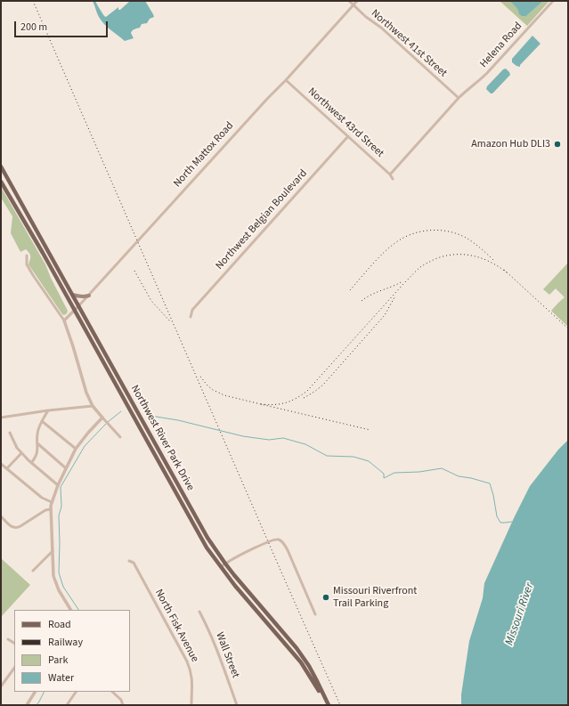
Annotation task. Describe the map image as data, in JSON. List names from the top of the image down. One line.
{"streets":{"main road":["Northwest River Park Drive"],"street":["Northwest 41st Street","Helena Road","Northwest 43rd Street","North Mattox Road","Northwest Belgian Boulevard","North Fisk Avenue","Wall Street"]},"crossings":[["Northwest 41st Street","Helena Road"],["Northwest 41st Street","North Mattox Road"],["Helena Road","Northwest 43rd Street"],["Northwest 43rd Street","North Mattox Road"],["Northwest 43rd Street","Northwest Belgian Boulevard"],["North Mattox Road","Northwest River Park Drive"]],"water":["Missouri River"],"places":["Amazon Hub DLI3","Missouri Riverfront Trail Parking"],"legend":["Road","Railway","Park","Water"],"scale_bar":"200 m"}
